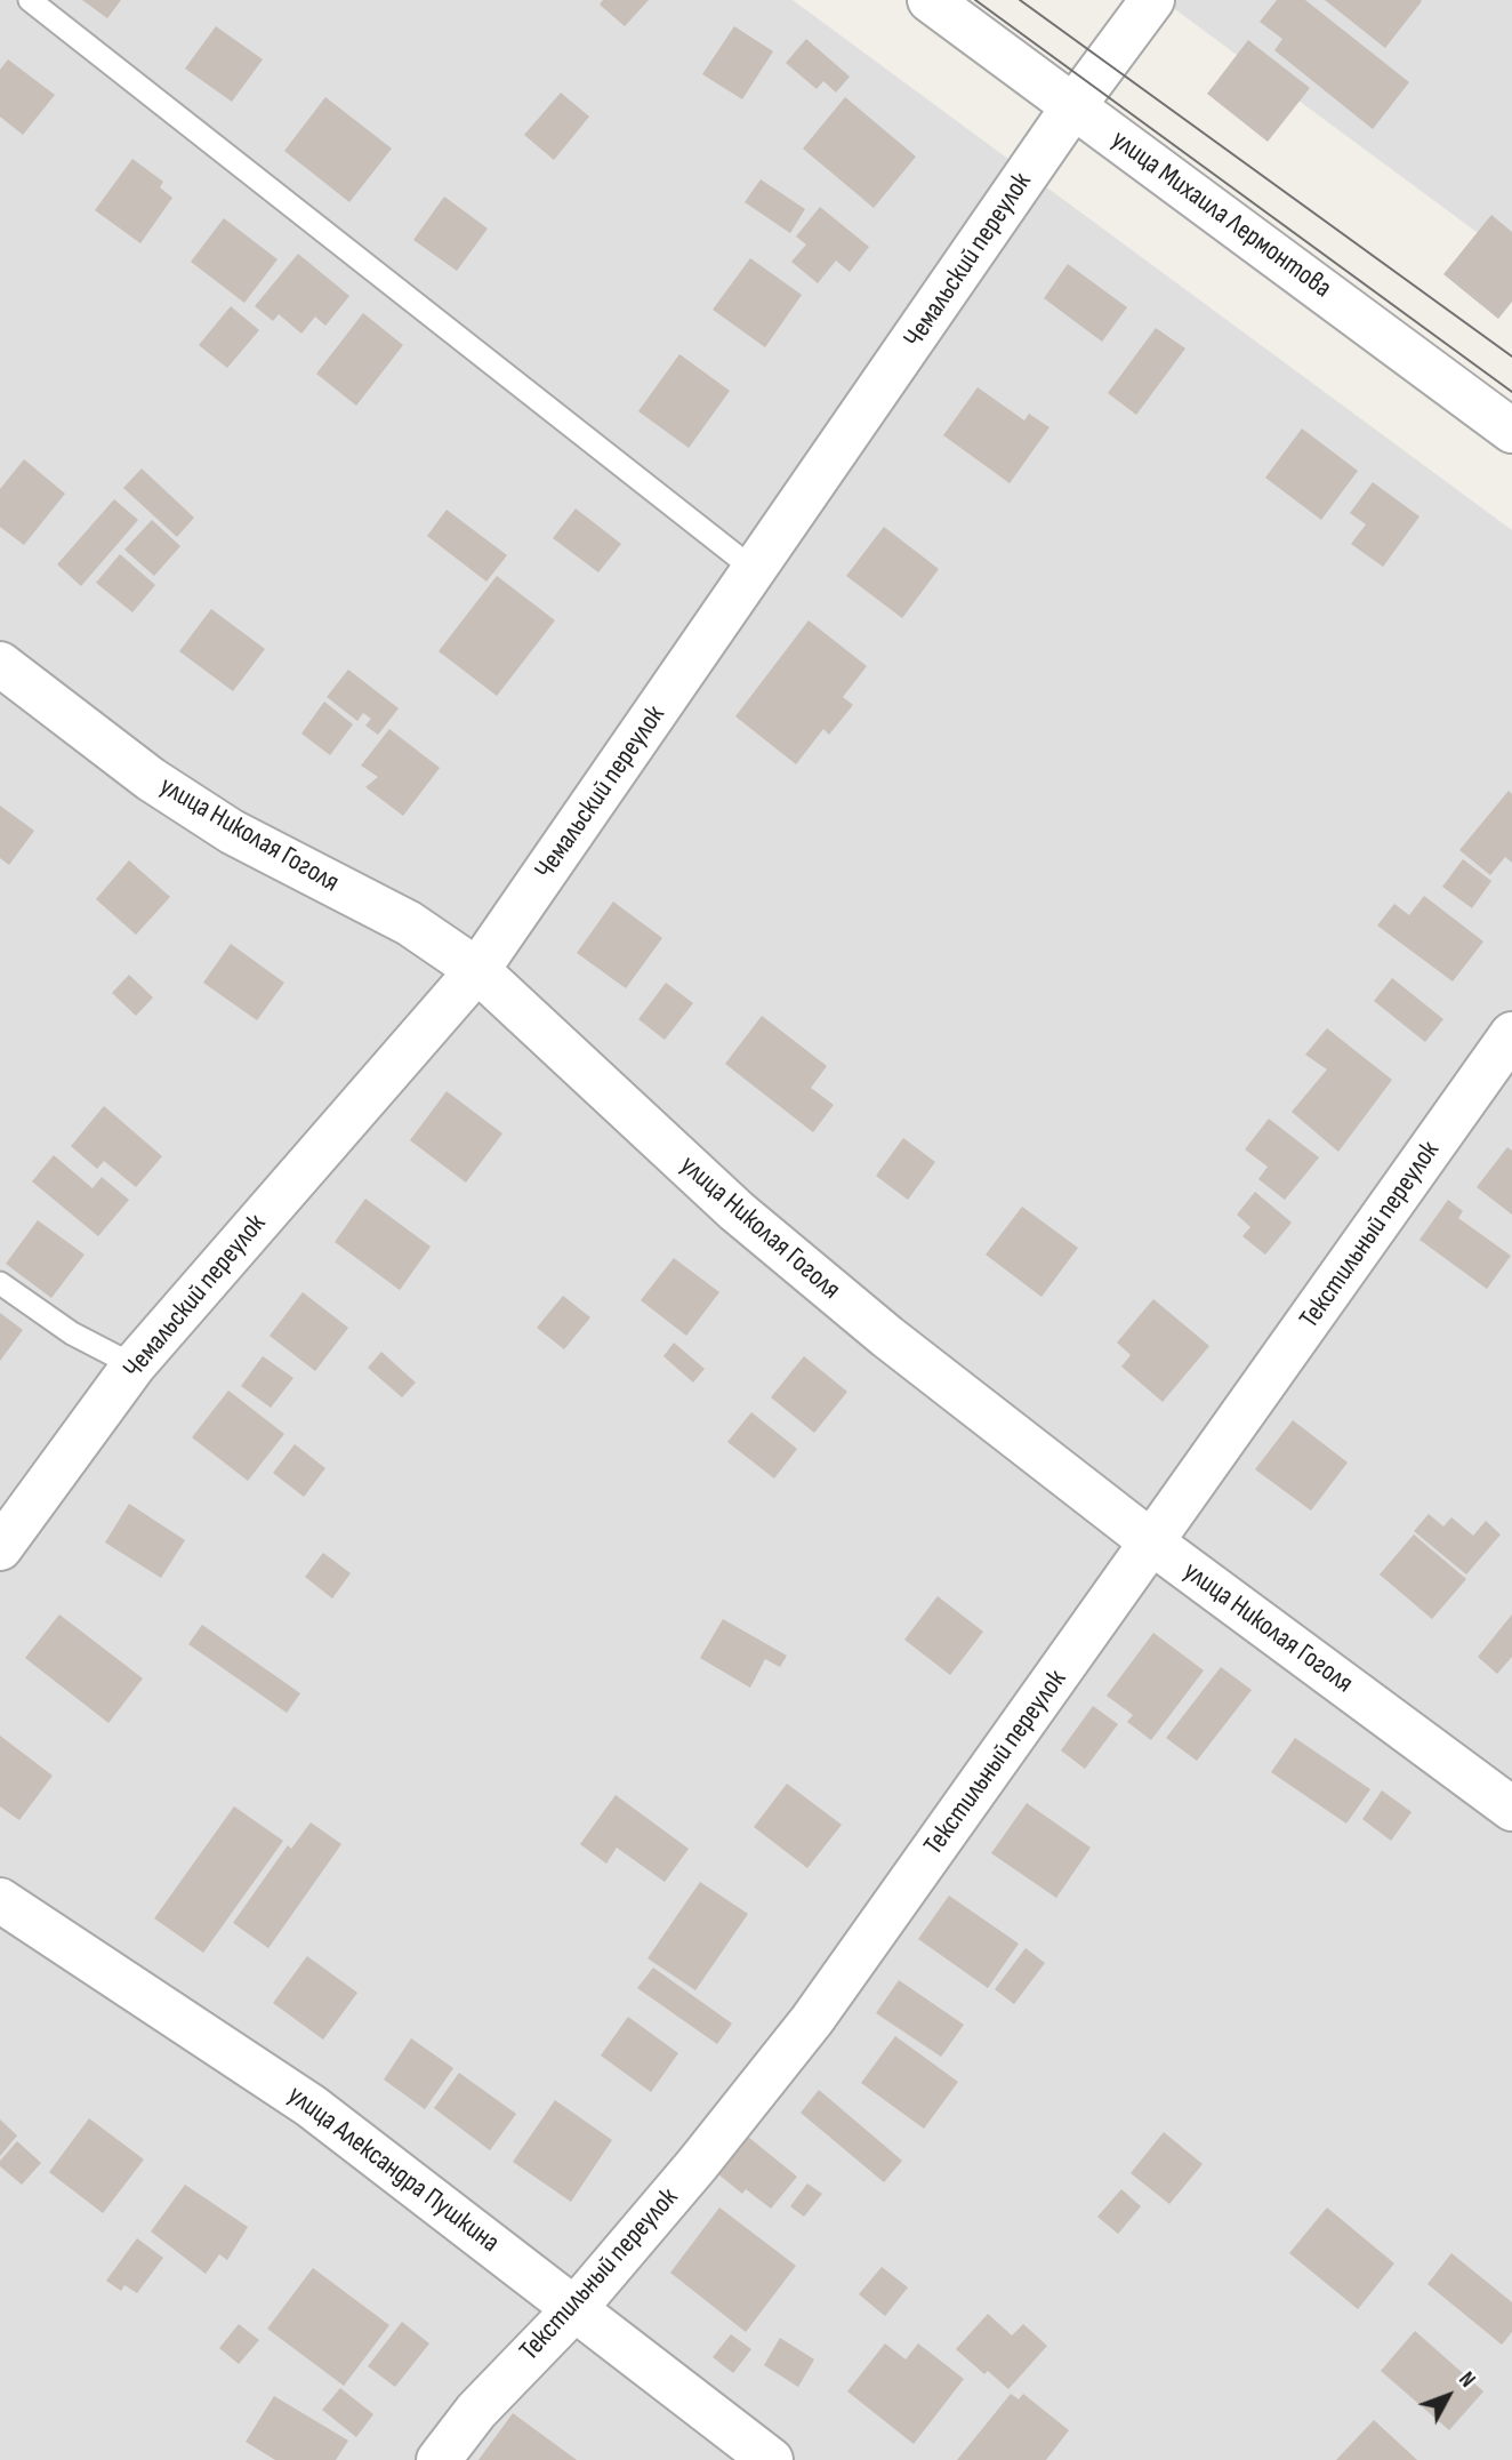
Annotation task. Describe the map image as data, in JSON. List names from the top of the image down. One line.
{"streets":{"street":["улица Михаила Лермонтова","Чемальский переулок","улица Николая Гоголя","Текстильный переулок","улица Александра Пушкина"]},"crossings":[["улица Михаила Лермонтова","Чемальский переулок"],["Чемальский переулок","улица Николая Гоголя"],["улица Николая Гоголя","Текстильный переулок"],["Текстильный переулок","улица Александра Пушкина"]],"north":"top right"}
